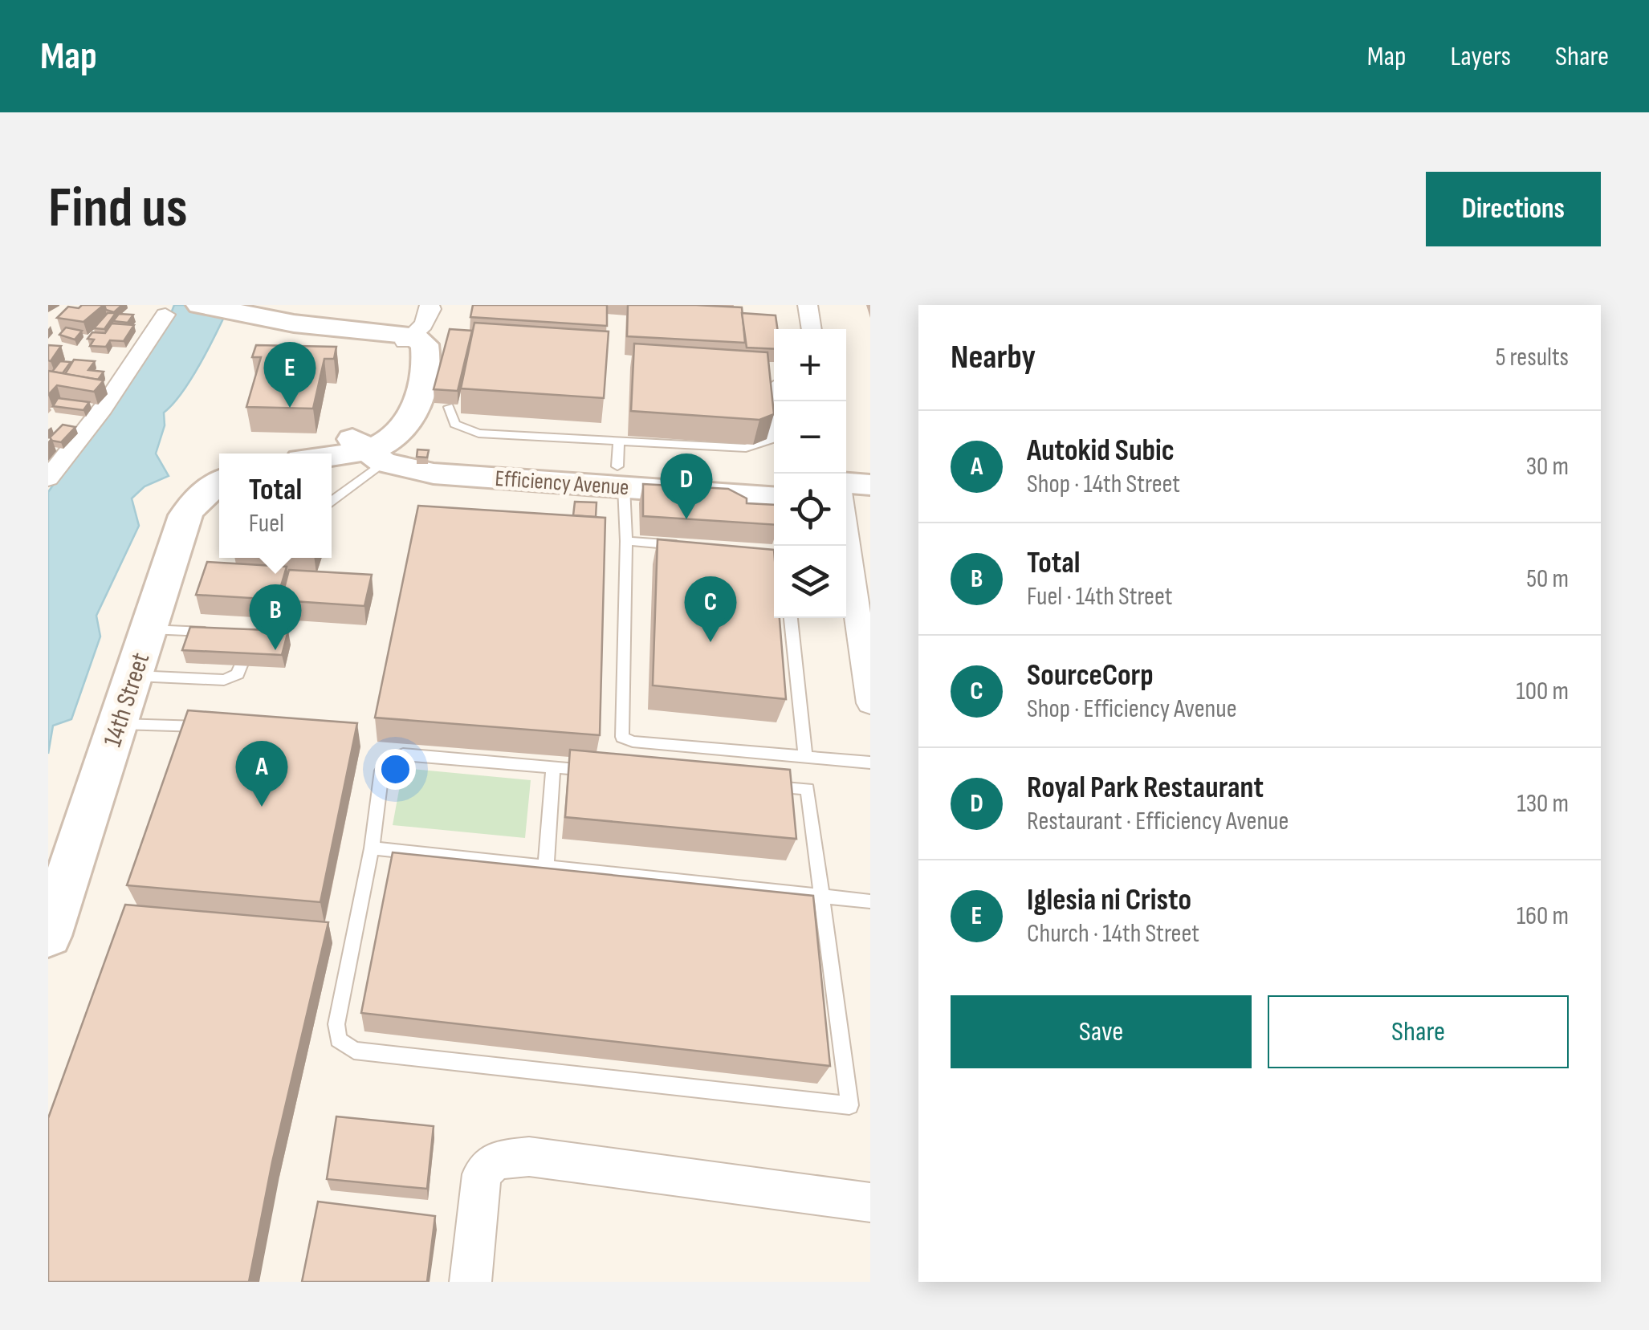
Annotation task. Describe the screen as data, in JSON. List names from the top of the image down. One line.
{"streets":{"main road":["Efficiency Avenue","14th Street"]},"page":{"header":"Map","nav":["Map","Layers","Share"],"buttons":["Directions",["Save","Share"]],"title":"Find us","heading":["Nearby","5 results"],"map_buttons":["+","−"],"pins":["E","D","C","B","A"],"list":[{"mark":"A","name":"Autokid Subic","note":"Shop · 14th Street","value":"30 m"},{"mark":"B","name":"Total","note":"Fuel · 14th Street","value":"50 m"},{"mark":"C","name":"SourceCorp","note":"Shop · Efficiency Avenue","value":"100 m"},{"mark":"D","name":"Royal Park Restaurant","note":"Restaurant · Efficiency Avenue","value":"130 m"},{"mark":"E","name":"Iglesia ni Cristo","note":"Church · 14th Street","value":"160 m"}],"popup":["Total","Fuel"]}}
